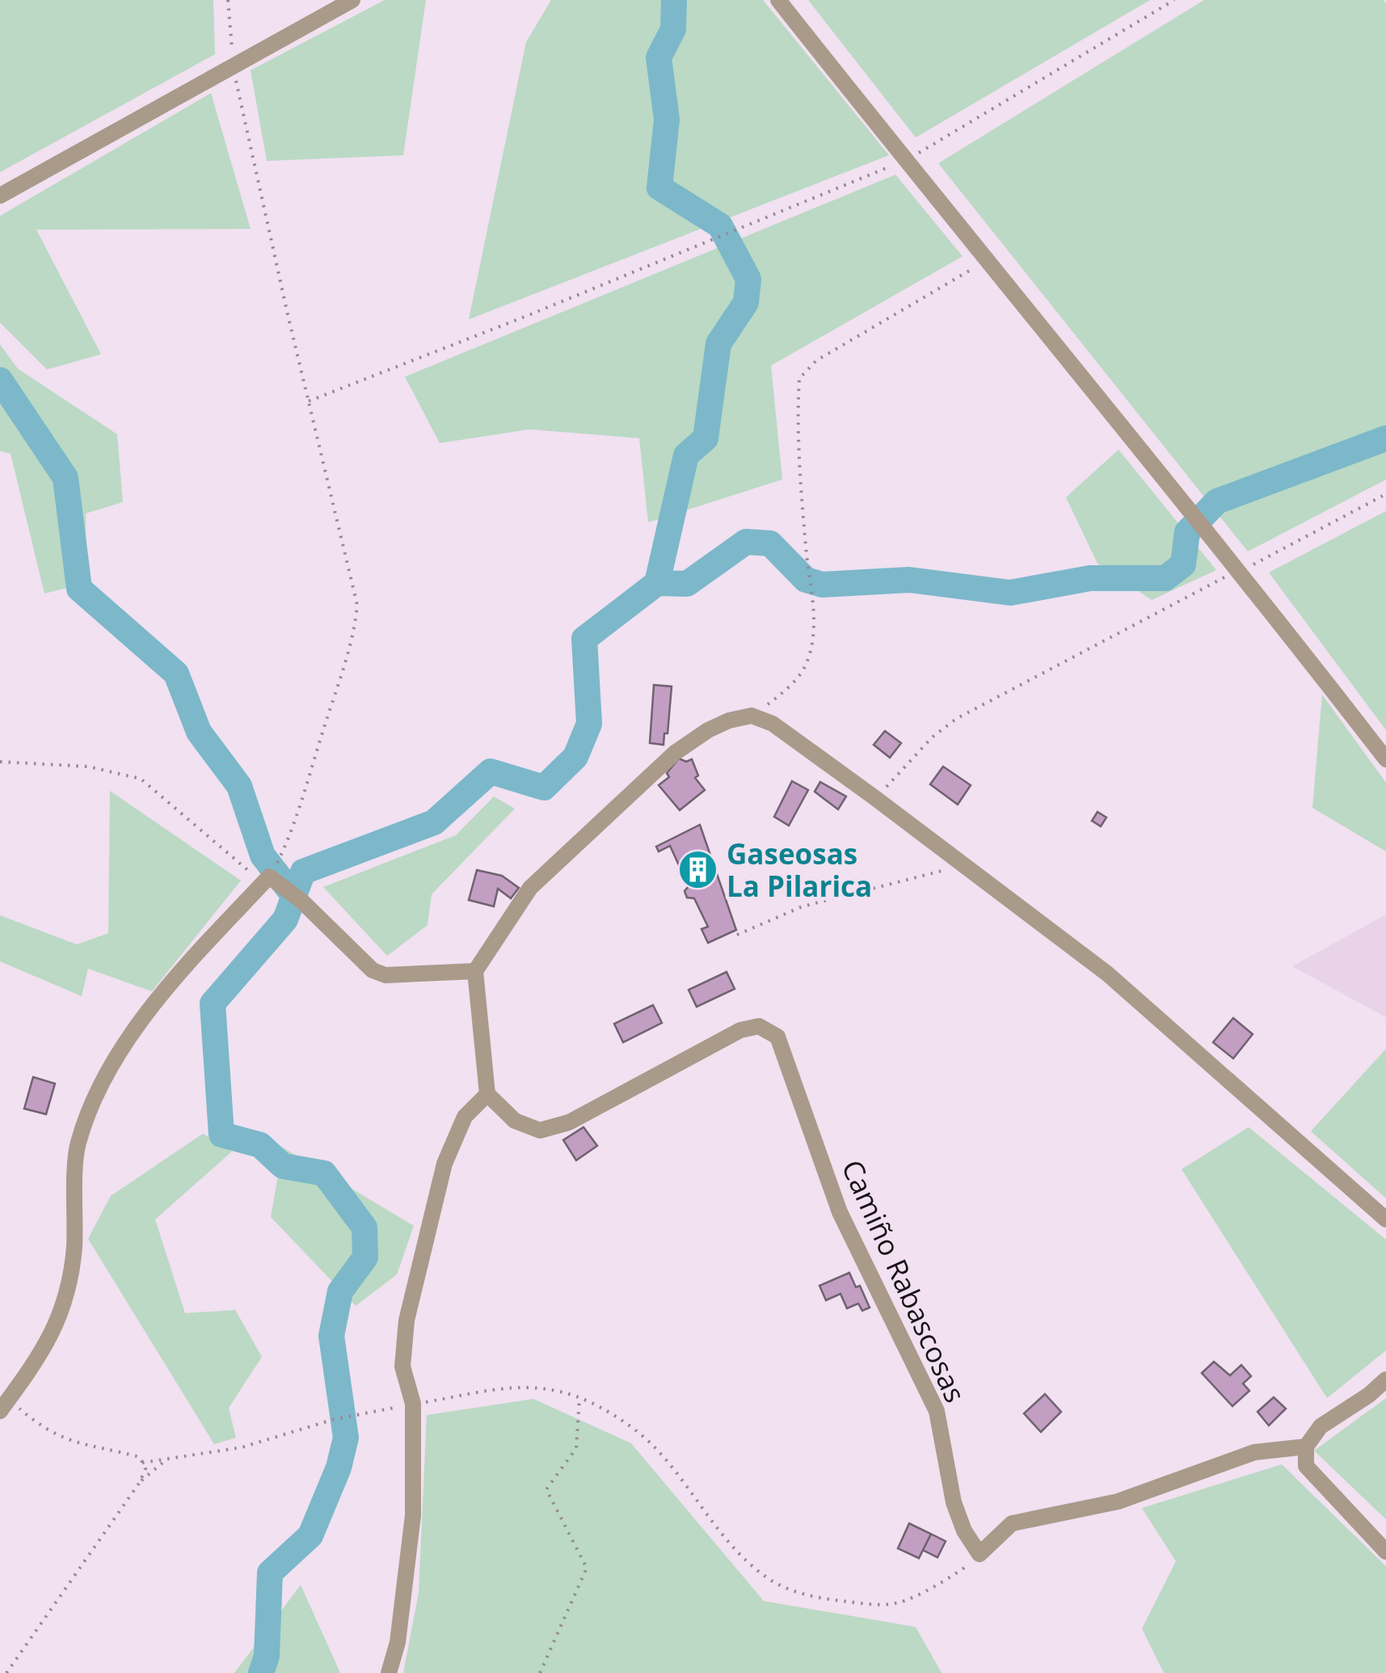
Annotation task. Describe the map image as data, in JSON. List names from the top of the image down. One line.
{"streets":{"street":["Camiño Rabascosas"]},"places":{"building":["Gaseosas La Pilarica"]}}
